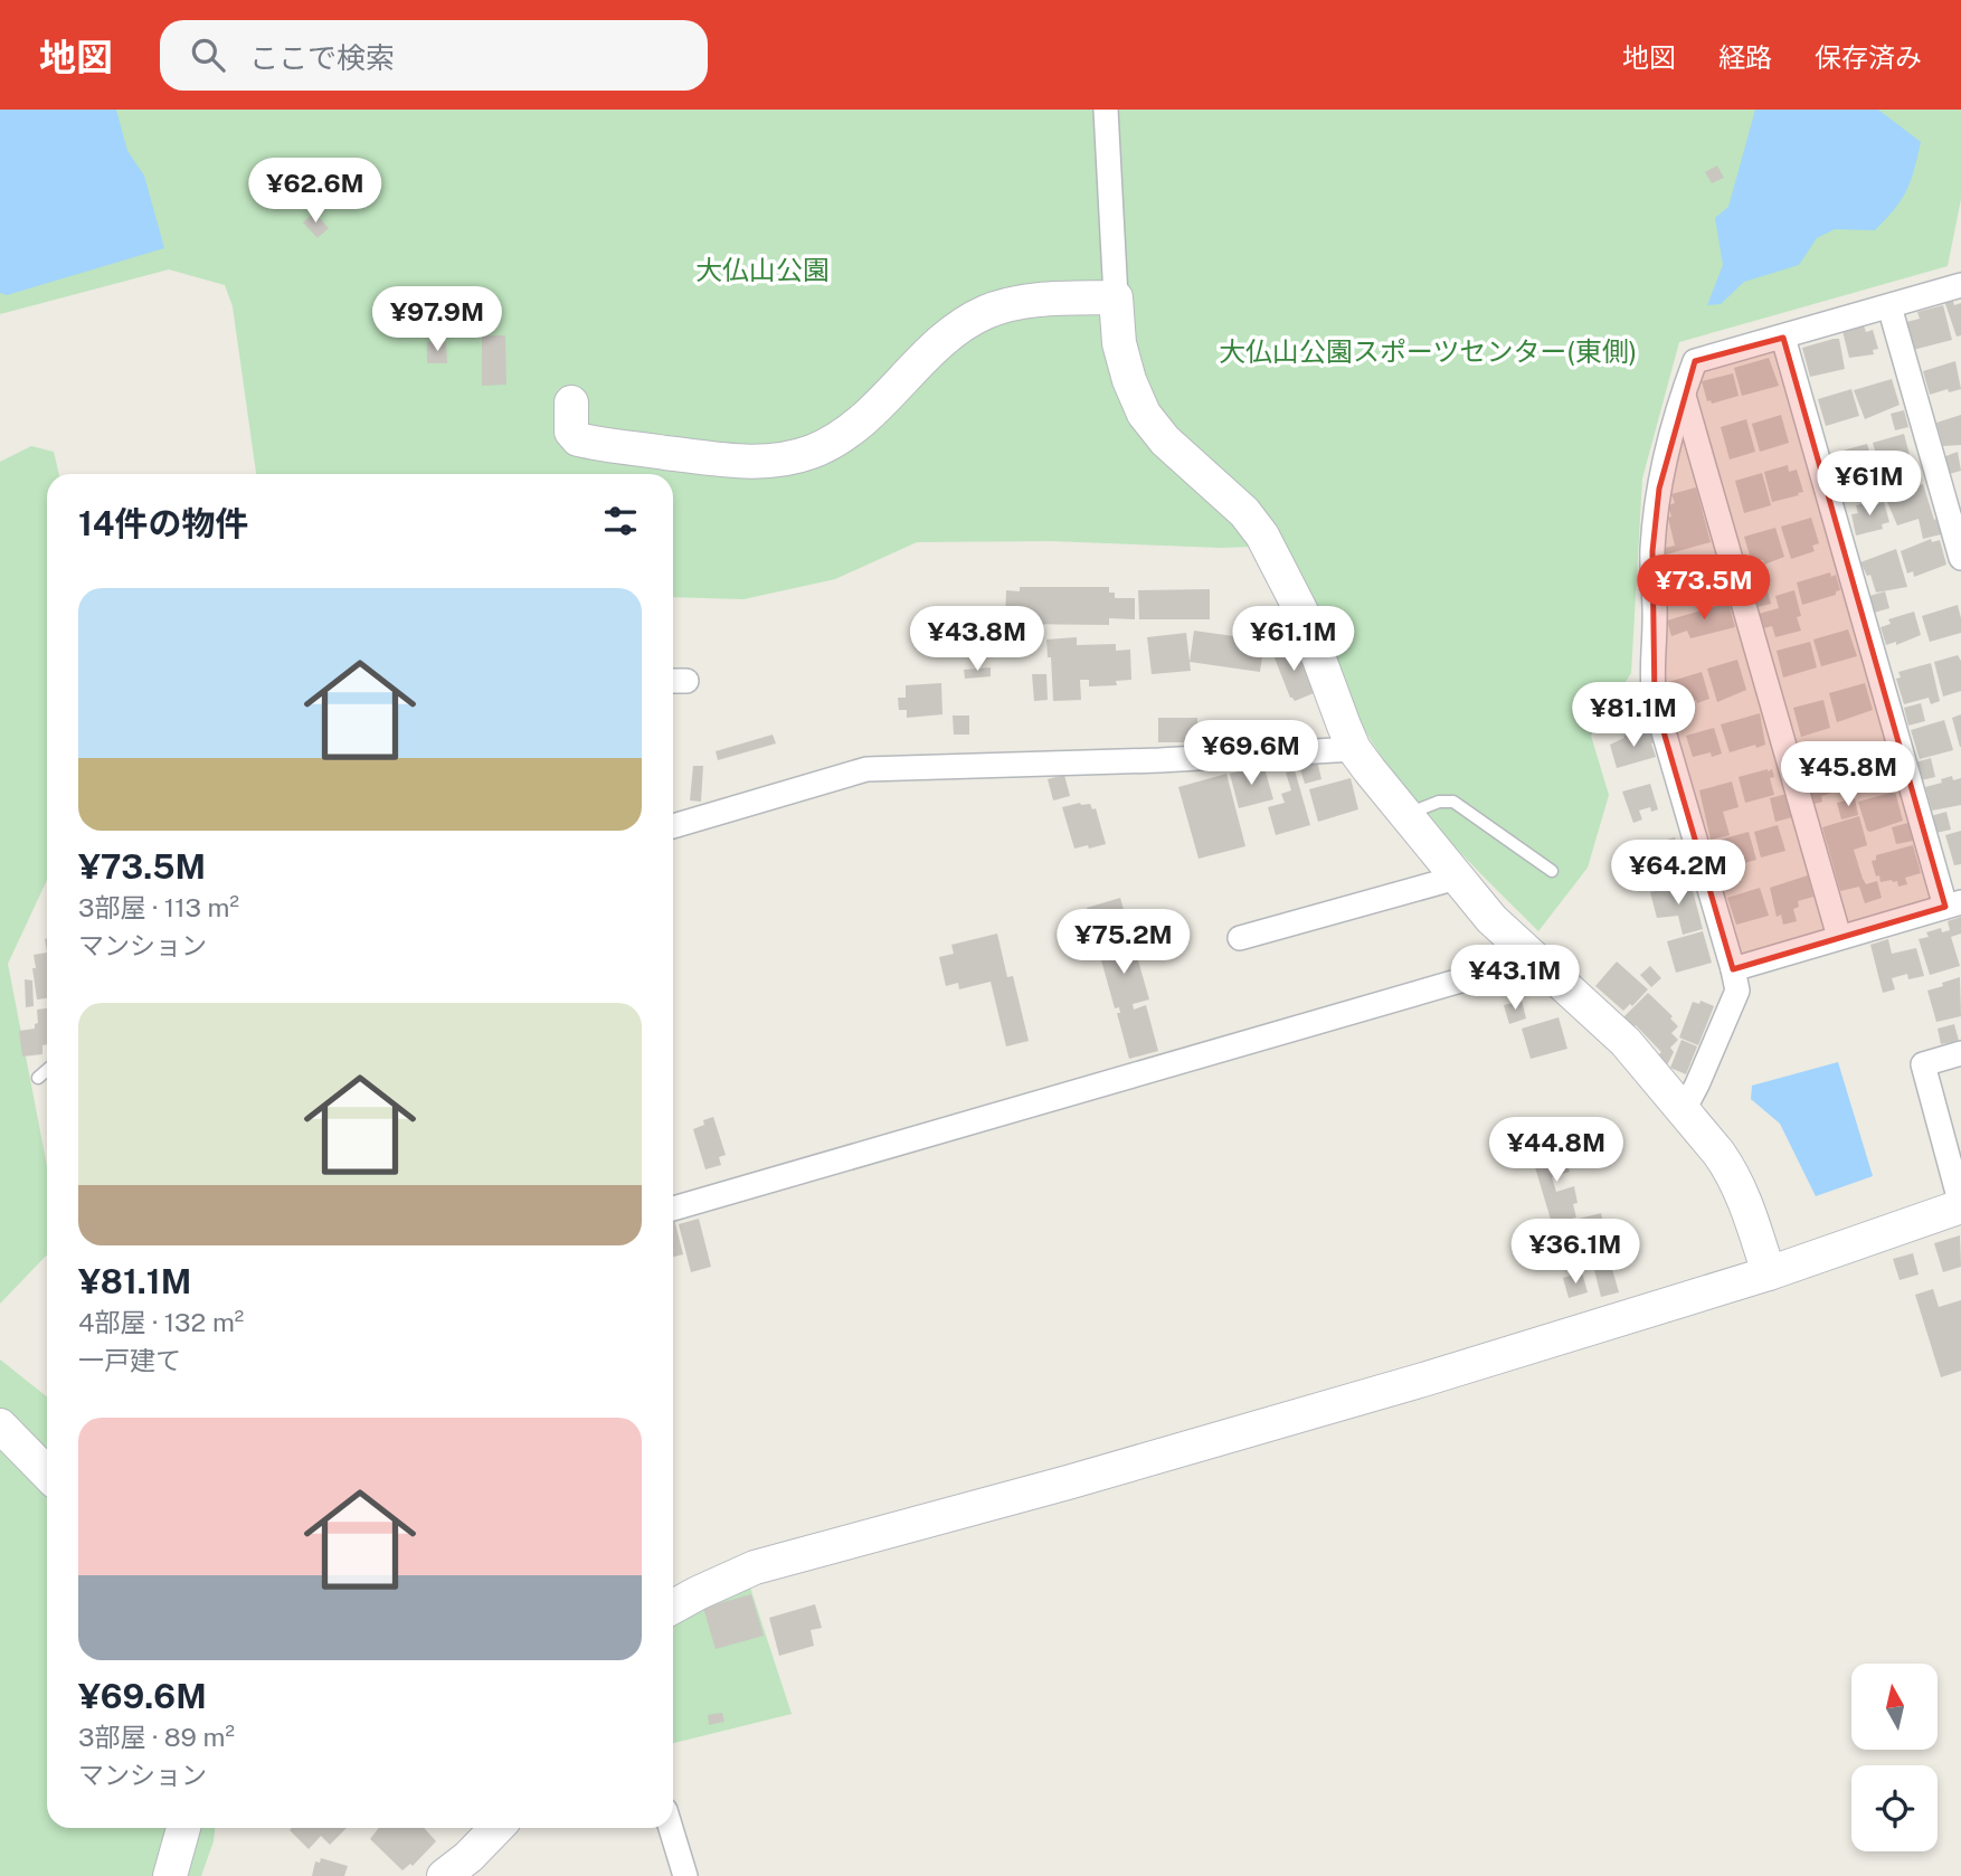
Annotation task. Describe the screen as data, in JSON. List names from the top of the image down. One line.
{"parks":["大仏山公園","大仏山公園スポーツセンター(東側)"],"north":"top","page":{"header":"地図","search":"ここで検索","nav":["地図","経路","保存済み"],"price":["¥62.6M","¥97.9M","¥61M","¥73.5M","¥43.8M","¥61.1M","¥81.1M","¥69.6M","¥45.8M","¥64.2M","¥75.2M","¥43.1M","¥44.8M","¥36.1M"],"heading":"14件の物件","list":[{"name":"¥73.5M","note":"3部屋 · 113 m² · マンション"},{"name":"¥81.1M","note":"4部屋 · 132 m² · 一戸建て"},{"name":"¥69.6M","note":"3部屋 · 89 m² · マンション"}]}}
